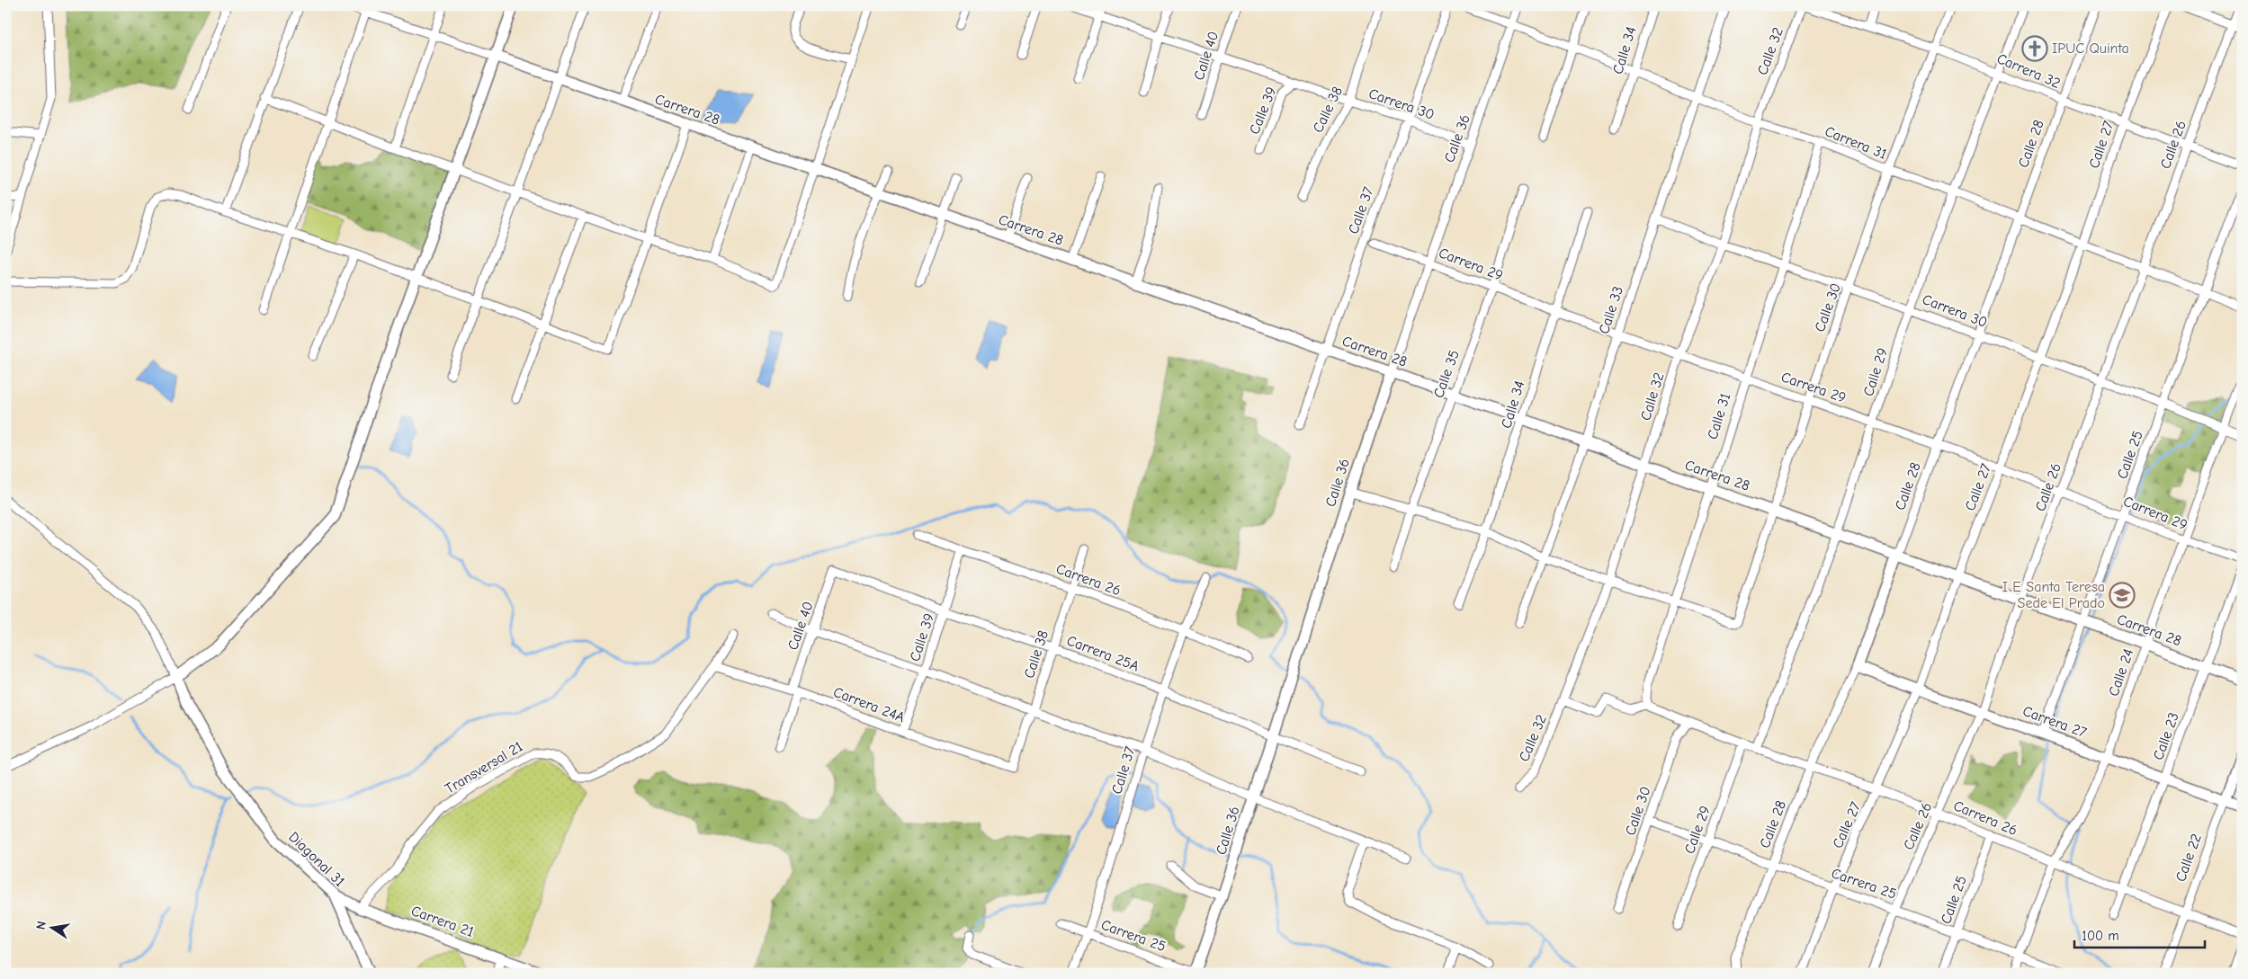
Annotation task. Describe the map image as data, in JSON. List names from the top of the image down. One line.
{"streets":{"street":["Calle 34","Calle 32","Calle 40","Carrera 32","Carrera 30","Carrera 28","Calle 38","Calle 39","Calle 36","Carrera 31","Calle 28","Calle 27","Calle 26","Calle 37","Carrera 29","Calle 30","Calle 33","Calle 29","Calle 35","Calle 31","Calle 25","Carrera 26","Carrera 25A","Calle 24","Carrera 24A","Carrera 27","Calle 23","Transversal 21","Calle 22","Diagonal 31","Carrera 25","Carrera 21"]},"crossings":[["Calle 34","Carrera 28"],["Calle 34","Carrera 31"],["Calle 34","Carrera 29"],["Calle 32","Carrera 32"],["Calle 32","Carrera 30"],["Calle 32","Carrera 28"],["Calle 32","Carrera 31"],["Calle 32","Carrera 29"],["Calle 40","Carrera 30"],["Calle 40","Carrera 25A"],["Calle 40","Carrera 24A"],["Carrera 32","Calle 28"],["Carrera 32","Calle 27"],["Carrera 32","Calle 26"],["Carrera 32","Calle 30"],["Carrera 32","Calle 29"],["Carrera 30","Calle 38"],["Carrera 30","Calle 39"],["Carrera 30","Calle 36"],["Carrera 30","Calle 28"],["Carrera 30","Calle 27"],["Carrera 30","Calle 26"],["Carrera 30","Calle 37"],["Carrera 30","Calle 30"],["Carrera 30","Calle 33"],["Carrera 30","Calle 29"],["Carrera 30","Calle 31"],["Carrera 30","Calle 25"],["Carrera 30","Calle 24"],["Carrera 28","Calle 36"],["Carrera 28","Calle 28"],["Carrera 28","Calle 27"],["Carrera 28","Calle 26"],["Carrera 28","Calle 37"],["Carrera 28","Calle 30"],["Carrera 28","Calle 33"],["Carrera 28","Calle 29"],["Carrera 28","Calle 35"],["Carrera 28","Calle 31"],["Carrera 28","Calle 25"],["Carrera 28","Calle 24"],["Carrera 28","Calle 23"],["Calle 38","Carrera 26"],["Calle 38","Carrera 25A"],["Calle 38","Carrera 24A"],["Calle 39","Carrera 26"],["Calle 39","Carrera 25A"],["Calle 39","Carrera 24A"],["Calle 36","Carrera 31"],["Calle 36","Carrera 29"],["Calle 36","Carrera 25A"],["Calle 36","Carrera 25"],["Carrera 31","Calle 28"],["Carrera 31","Calle 27"],["Carrera 31","Calle 26"],["Carrera 31","Calle 30"],["Carrera 31","Calle 33"],["Carrera 31","Calle 29"],["Carrera 31","Calle 31"],["Carrera 31","Calle 25"],["Calle 28","Carrera 29"],["Calle 28","Carrera 26"],["Calle 28","Carrera 27"],["Calle 28","Carrera 25"],["Calle 27","Carrera 29"],["Calle 27","Carrera 26"],["Calle 27","Carrera 27"],["Calle 27","Carrera 25"],["Calle 26","Carrera 29"],["Calle 26","Carrera 26"],["Calle 26","Carrera 27"],["Calle 26","Carrera 25"],["Calle 37","Carrera 26"],["Calle 37","Carrera 25A"],["Calle 37","Carrera 25"],["Carrera 29","Calle 30"],["Carrera 29","Calle 33"],["Carrera 29","Calle 29"],["Carrera 29","Calle 35"],["Carrera 29","Calle 31"],["Carrera 29","Calle 25"],["Carrera 29","Calle 24"],["Calle 30","Calle 31"],["Calle 30","Carrera 26"],["Calle 30","Carrera 25"],["Calle 29","Carrera 26"],["Calle 29","Carrera 25"],["Calle 31","Carrera 26"],["Calle 25","Carrera 26"],["Calle 25","Carrera 27"],["Calle 25","Carrera 25"],["Carrera 26","Calle 24"],["Carrera 26","Calle 23"],["Carrera 26","Calle 22"],["Calle 24","Carrera 27"],["Calle 24","Carrera 25"],["Carrera 24A","Transversal 21"],["Carrera 27","Calle 23"],["Carrera 27","Calle 22"],["Transversal 21","Carrera 21"],["Diagonal 31","Carrera 21"]],"places":{"church":["IPUC Quinta"],"school or university":["I E Santa Teresa Sede El Prado"]},"scale_bar":"100 m","north":"left"}
